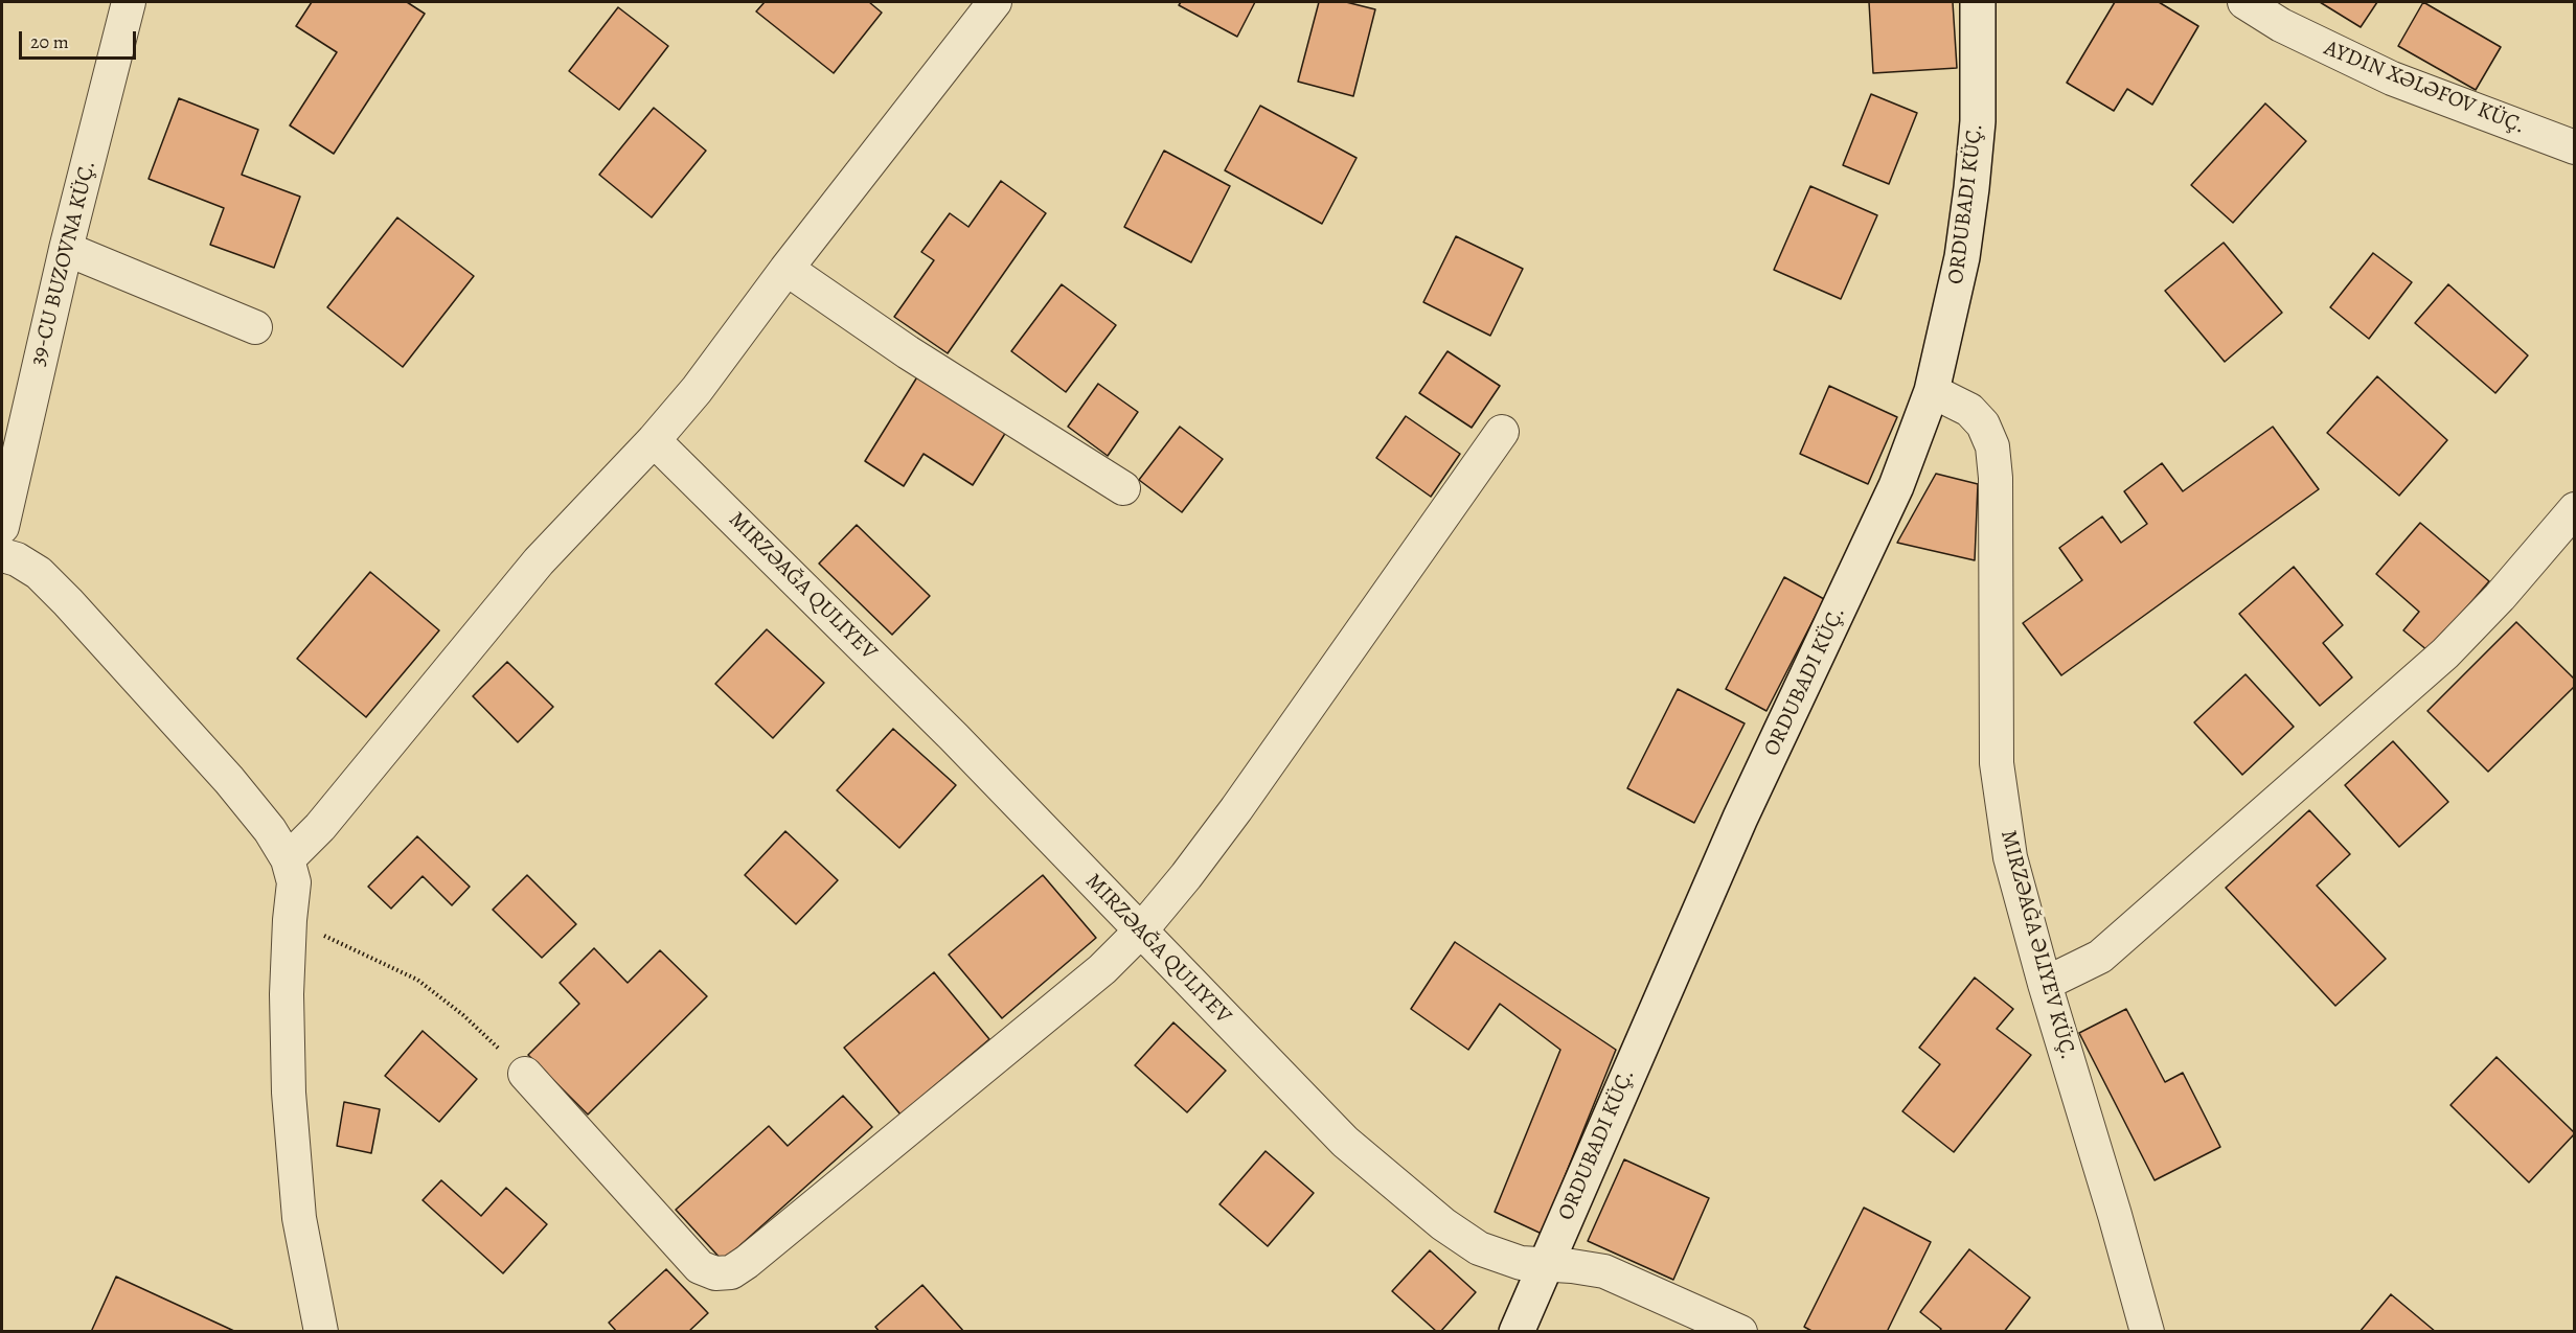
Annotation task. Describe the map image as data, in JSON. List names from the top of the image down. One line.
{"streets":{"street":["ORDUBADI KÜÇ.","39-CU BUZOVNA KÜÇ.","MIRZƏAĞA QULIYEV","MIRZƏAĞA ƏLIYEV KÜÇ."]},"crossings":[["ORDUBADI KÜÇ.","MIRZƏAĞA QULIYEV"],["ORDUBADI KÜÇ.","MIRZƏAĞA ƏLIYEV KÜÇ."]],"scale_bar":"20 m"}
